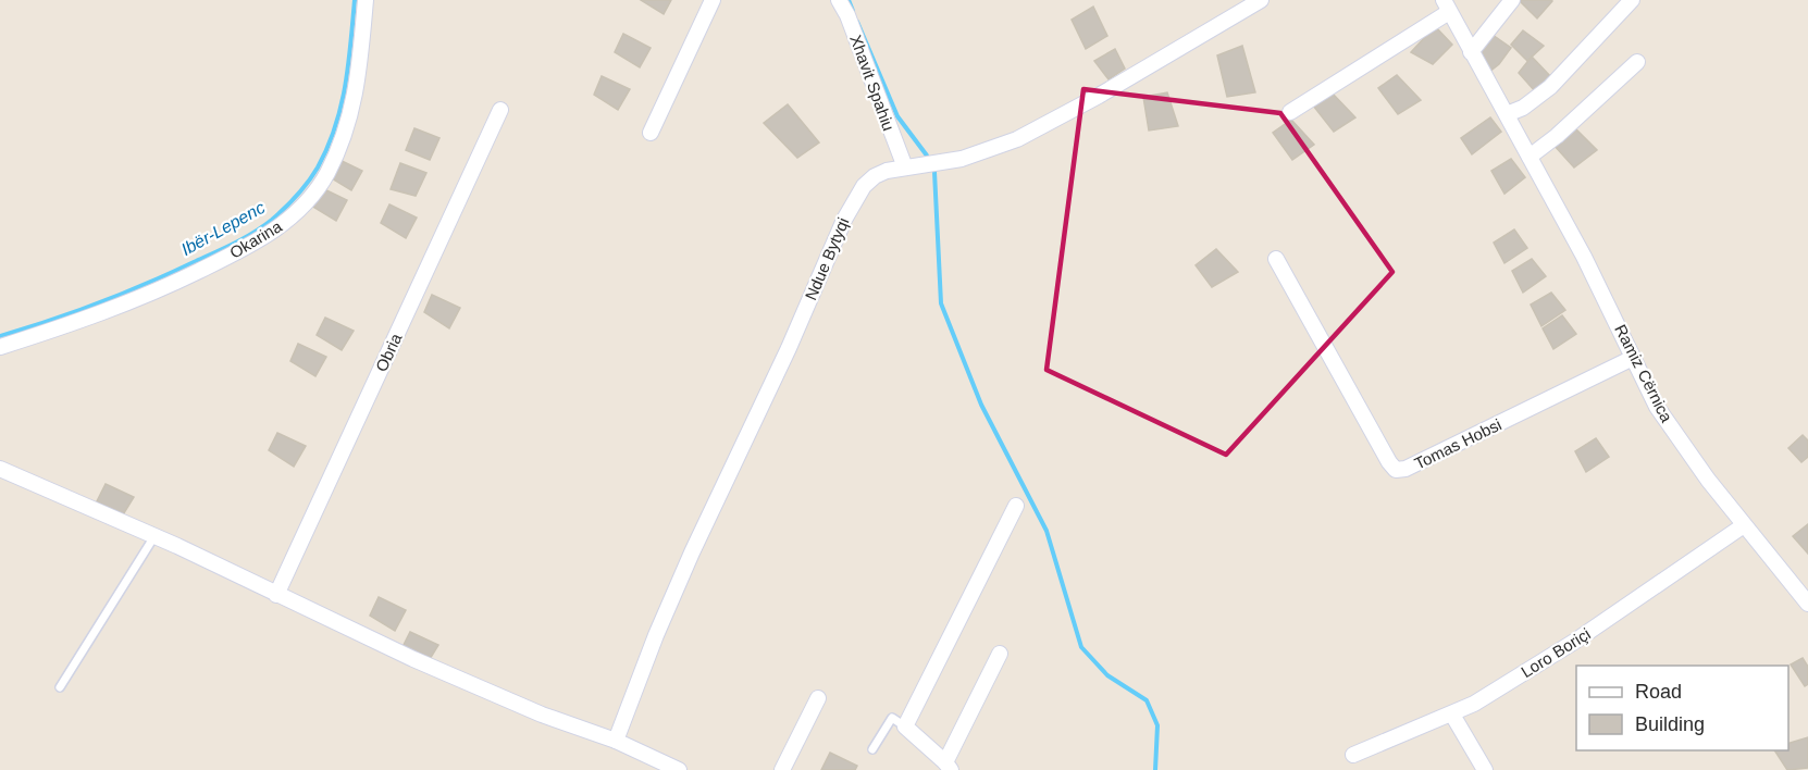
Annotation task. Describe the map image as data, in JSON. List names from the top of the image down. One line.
{"streets":{"street":["Xhavit Spahiu","Okarina","Ndue Bytyqi","Obria","Ramiz Cërnica","Tomas Hobsi","Loro Boriçi"]},"crossings":[["Xhavit Spahiu","Ndue Bytyqi"],["Ramiz Cërnica","Tomas Hobsi"],["Ramiz Cërnica","Loro Boriçi"]],"water":["Ibër-Lepenc"],"legend":["Road","Building"]}
